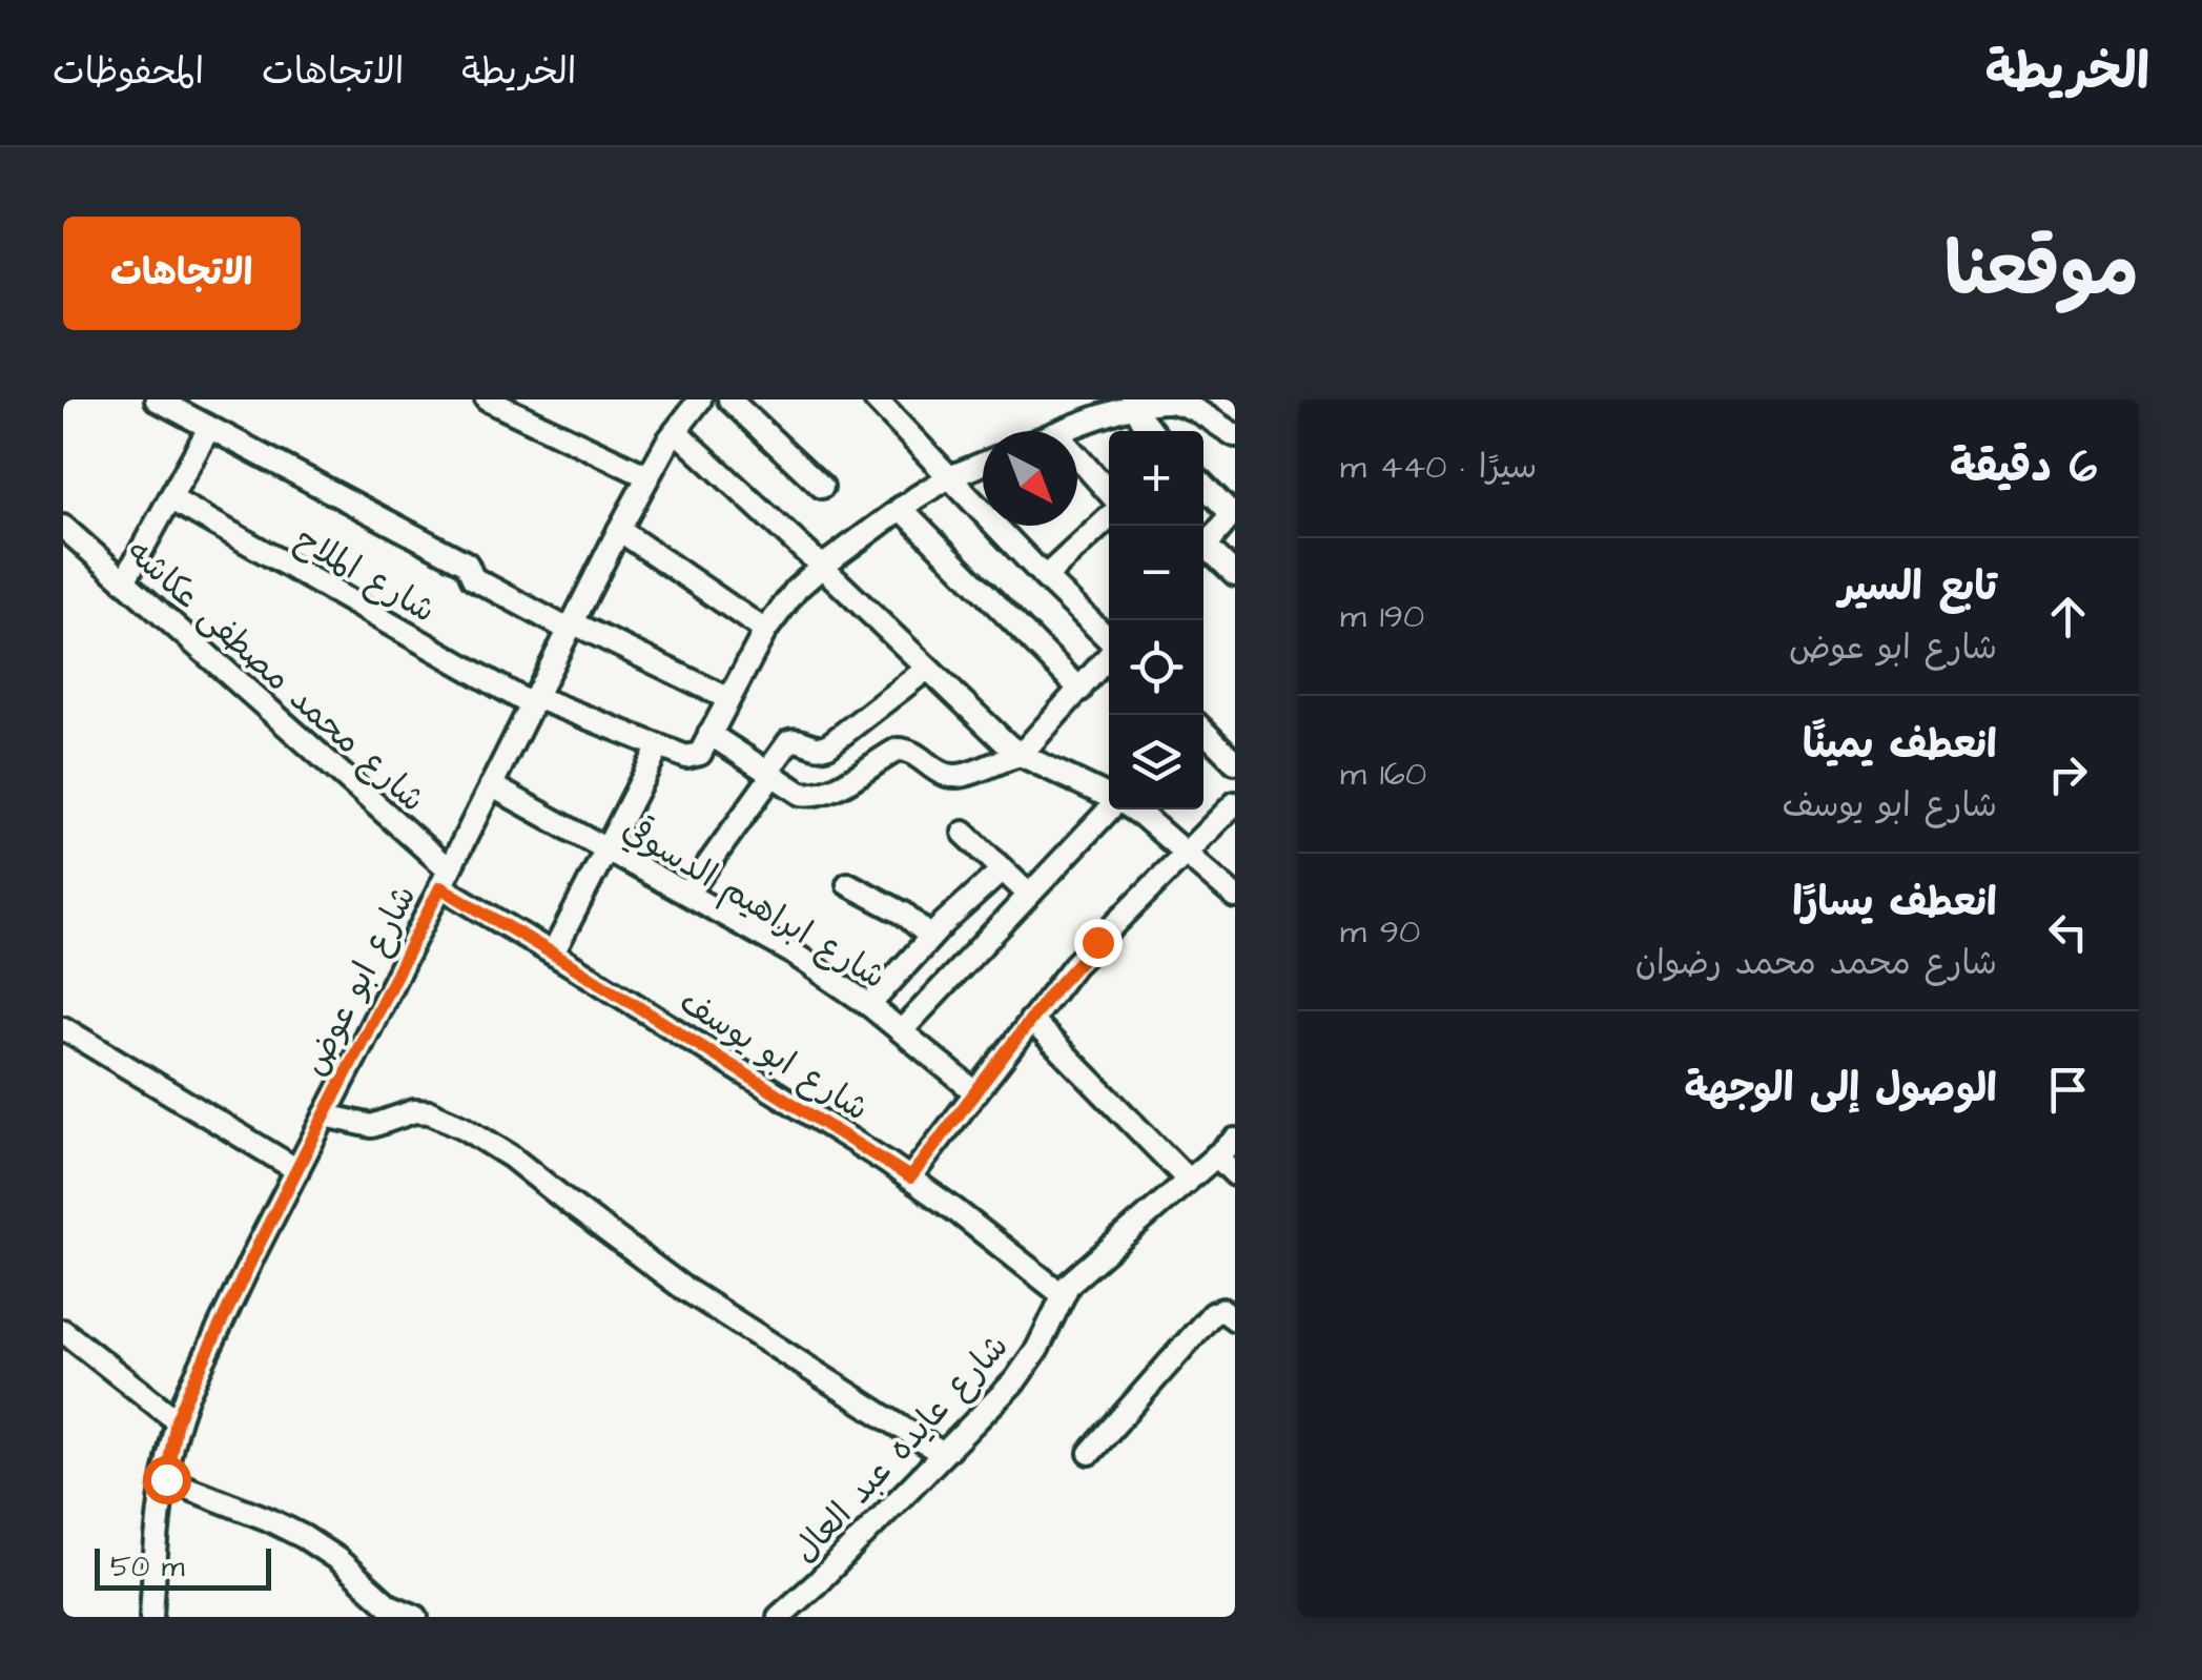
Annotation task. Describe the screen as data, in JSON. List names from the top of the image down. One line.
{"streets":{"street":["شارع الملاح","شارع محمد مصطفى عكاشه","شارع ابراهيم الدسوقي","شارع ابو عوض","شارع ابو يوسف","شارع عايده عبد العال"]},"crossings":[["شارع الملاح","شارع ابو عوض"],["شارع محمد مصطفى عكاشه","شارع ابو عوض"],["شارع محمد مصطفى عكاشه","شارع ابو يوسف"],["شارع ابراهيم الدسوقي","شارع ابو عوض"],["شارع ابو عوض","شارع ابو يوسف"],["شارع ابو يوسف","شارع عايده عبد العال"]],"scale_bar":"50 m","north":"bottom right","page":{"header":"الخريطة","nav":["الخريطة","الاتجاهات","المحفوظات"],"title":"موقعنا","buttons":"الاتجاهات","heading":["6 دقيقة","سيرًا · 440 m"],"map_buttons":["+","−"],"list":[["تابع السير","شارع ابو عوض","190 m"],["انعطف يمينًا","شارع ابو يوسف","160 m"],["انعطف يسارًا","شارع محمد محمد رضوان","90 m"],"الوصول إلى الوجهة"],"scale":"50 m"}}
